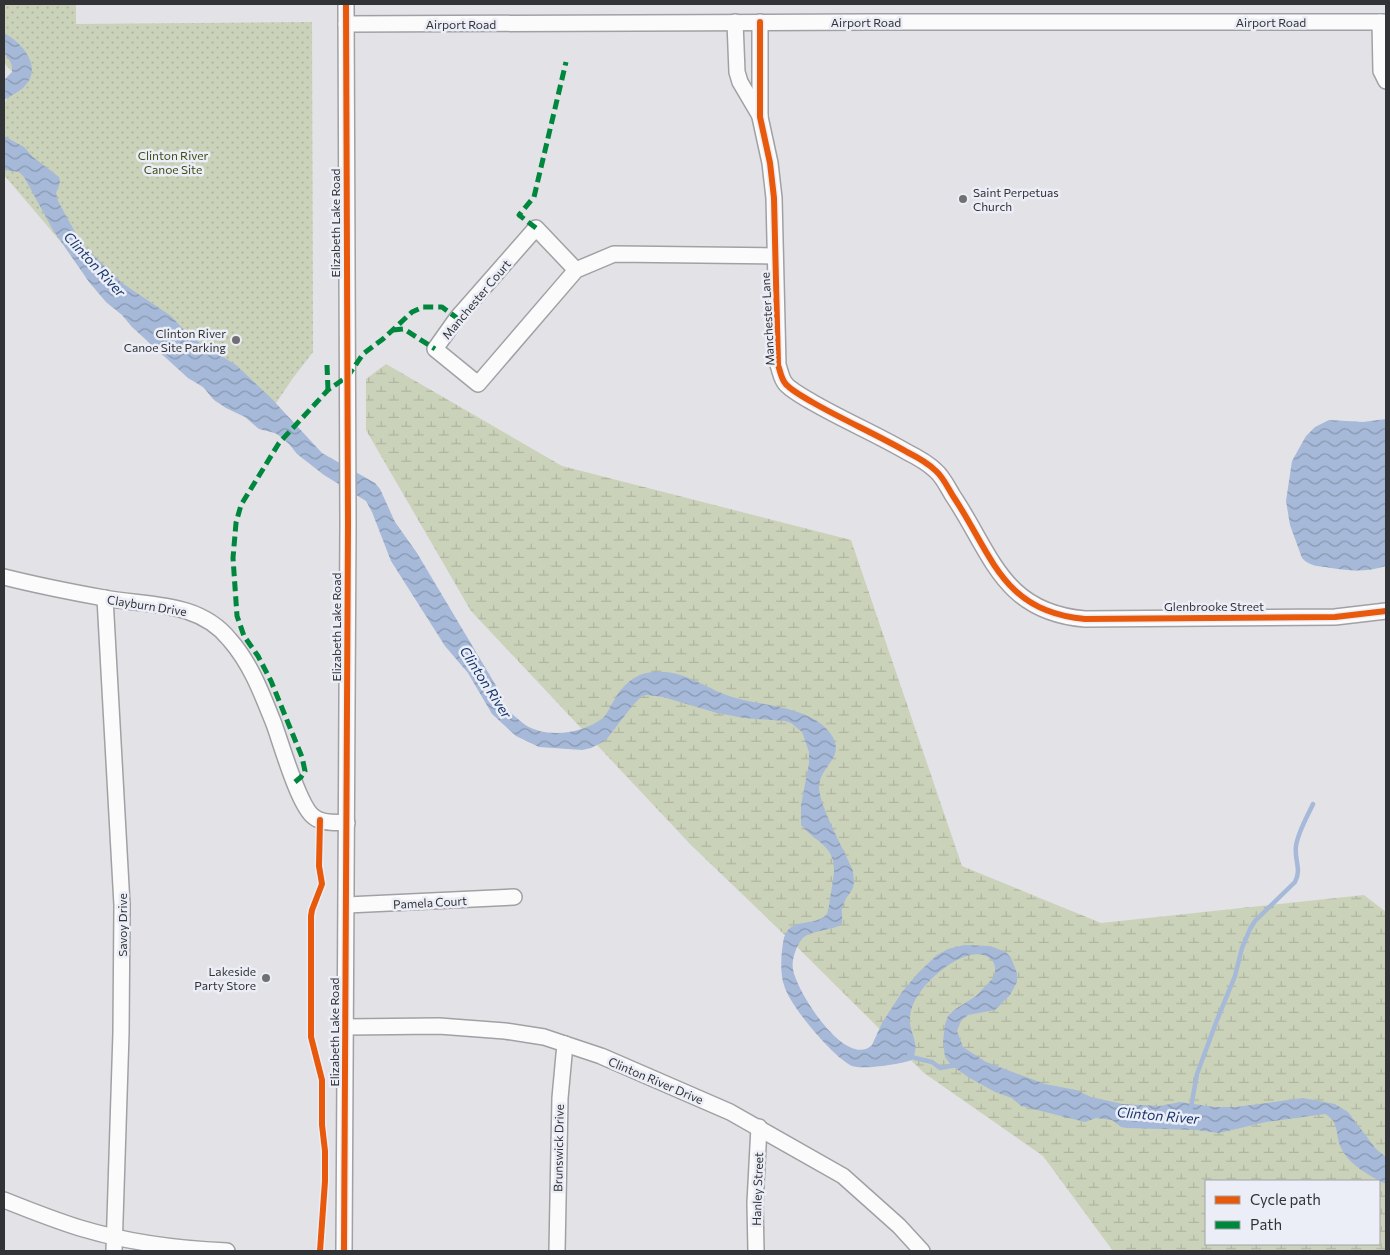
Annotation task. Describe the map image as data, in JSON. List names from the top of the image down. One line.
{"streets":{"street":["Airport Road","Elizabeth Lake Road","Manchester Court","Manchester Lane","Clayburn Drive","Glenbrooke Street","Pamela Court","Savoy Drive","Clinton River Drive","Brunswick Drive","Hanley Street"]},"crossings":[["Airport Road","Elizabeth Lake Road"],["Airport Road","Manchester Lane"],["Elizabeth Lake Road","Clayburn Drive"],["Elizabeth Lake Road","Pamela Court"],["Elizabeth Lake Road","Clinton River Drive"],["Manchester Court","Manchester Lane"],["Manchester Lane","Glenbrooke Street"],["Clayburn Drive","Savoy Drive"],["Clinton River Drive","Brunswick Drive"],["Clinton River Drive","Hanley Street"]],"water":["Clinton River"],"parks":["Clinton River Canoe Site"],"places":["Saint Perpetuas Church","Clinton River Canoe Site Parking","Lakeside Party Store"],"legend":["Cycle path","Path"]}
